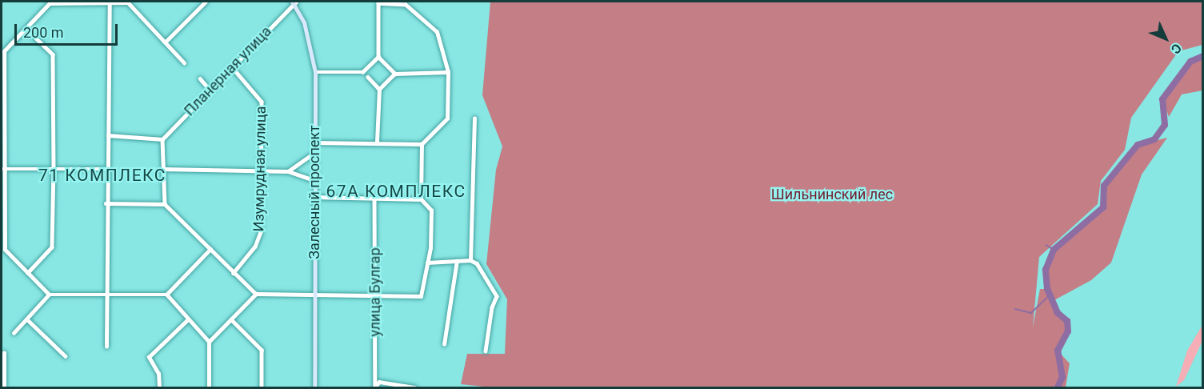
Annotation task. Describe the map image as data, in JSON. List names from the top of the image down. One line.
{"streets":{"main road":["Залесный проспект"],"street":["Планерная улица","Изумрудная улица","улица Булгар"]},"crossings":[["Планерная улица","Изумрудная улица"],["Планерная улица","Залесный проспект"]],"districts":["71 КОМПЛЕКС","67А КОМПЛЕКС"],"parks":["Шильнинский лес"],"scale_bar":"200 m","north":"bottom right"}
